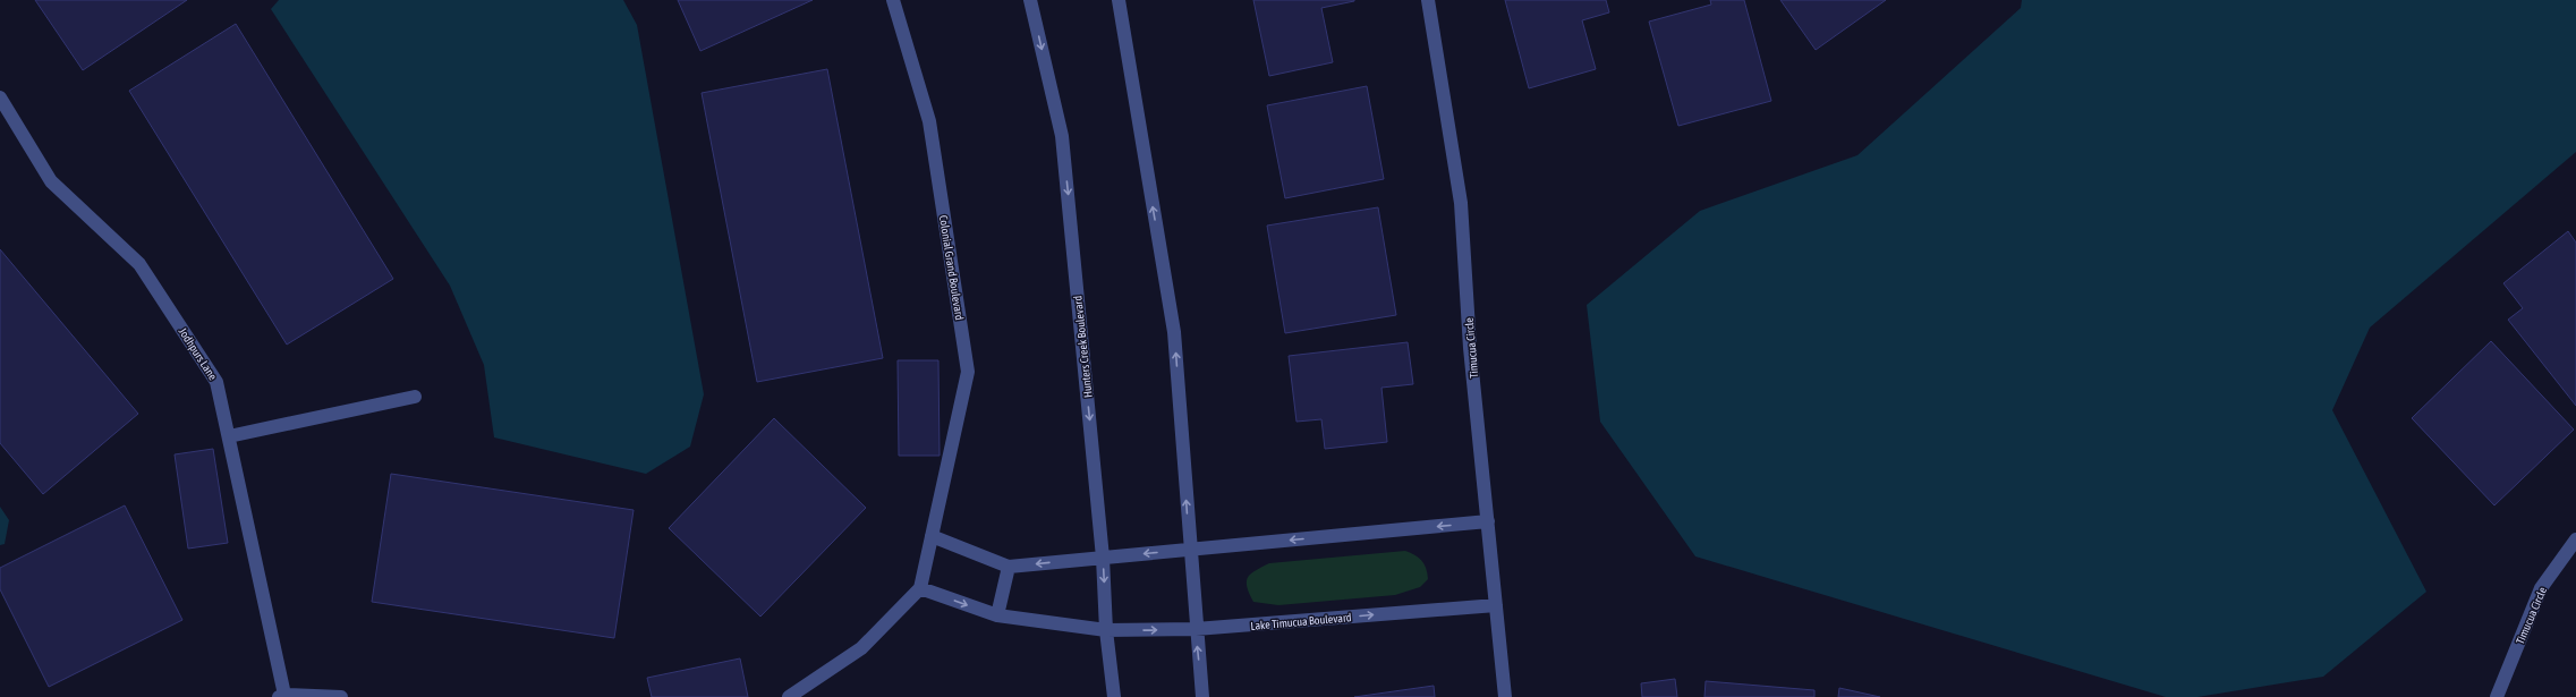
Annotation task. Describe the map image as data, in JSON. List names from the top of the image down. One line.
{"streets":{"street":["Colonial Grand Boulevard","Hunters Creek Boulevard","Timucua Circle","Jodhpurs Lane","Lake Timucua Boulevard"]},"crossings":[["Hunters Creek Boulevard","Lake Timucua Boulevard"],["Timucua Circle","Lake Timucua Boulevard"]]}
